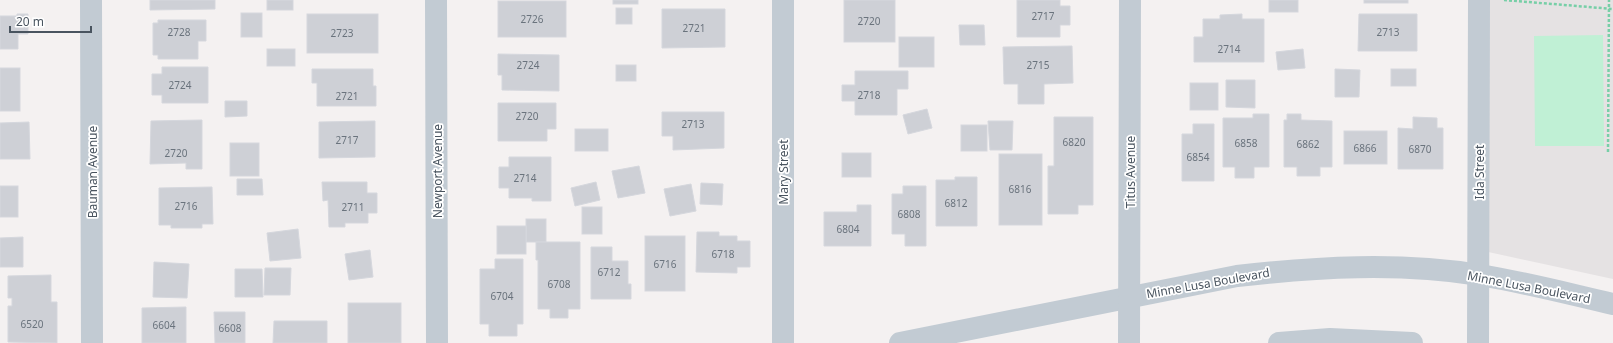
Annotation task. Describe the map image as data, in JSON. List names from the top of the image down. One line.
{"streets":{"street":["Newport Avenue","Bauman Avenue","Mary Street","Titus Avenue","Ida Street","Minne Lusa Boulevard"]},"crossings":[["Titus Avenue","Minne Lusa Boulevard"],["Ida Street","Minne Lusa Boulevard"]],"house_numbers":["2717","2726","2720","2721","2728","2713","2723","2714","2724","2715","2724","2718","2721","2720","2713","2717","6820","6858","6862","6866","6870","2720","6854","2714","6816","6812","2716","2711","6808","6804","6718","6716","6712","6708","6704","6520","6604","6608"],"scale_bar":"20 m"}
